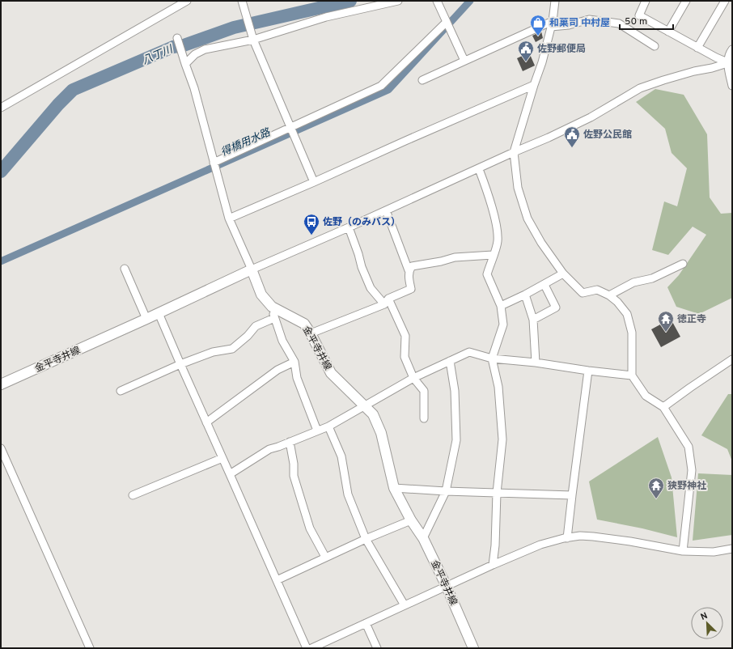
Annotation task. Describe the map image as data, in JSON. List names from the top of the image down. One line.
{"streets":{"main road":["金平寺井線"]},"water":["八丁川","得橋用水路"],"places":{"shop":["和菓司 中村屋"],"public building":["佐野郵便局","佐野公民館"],"bus stop":["佐野（のみバス）"],"temple":["徳正寺","狭野神社"]},"scale_bar":"50 m","north":"top left"}
